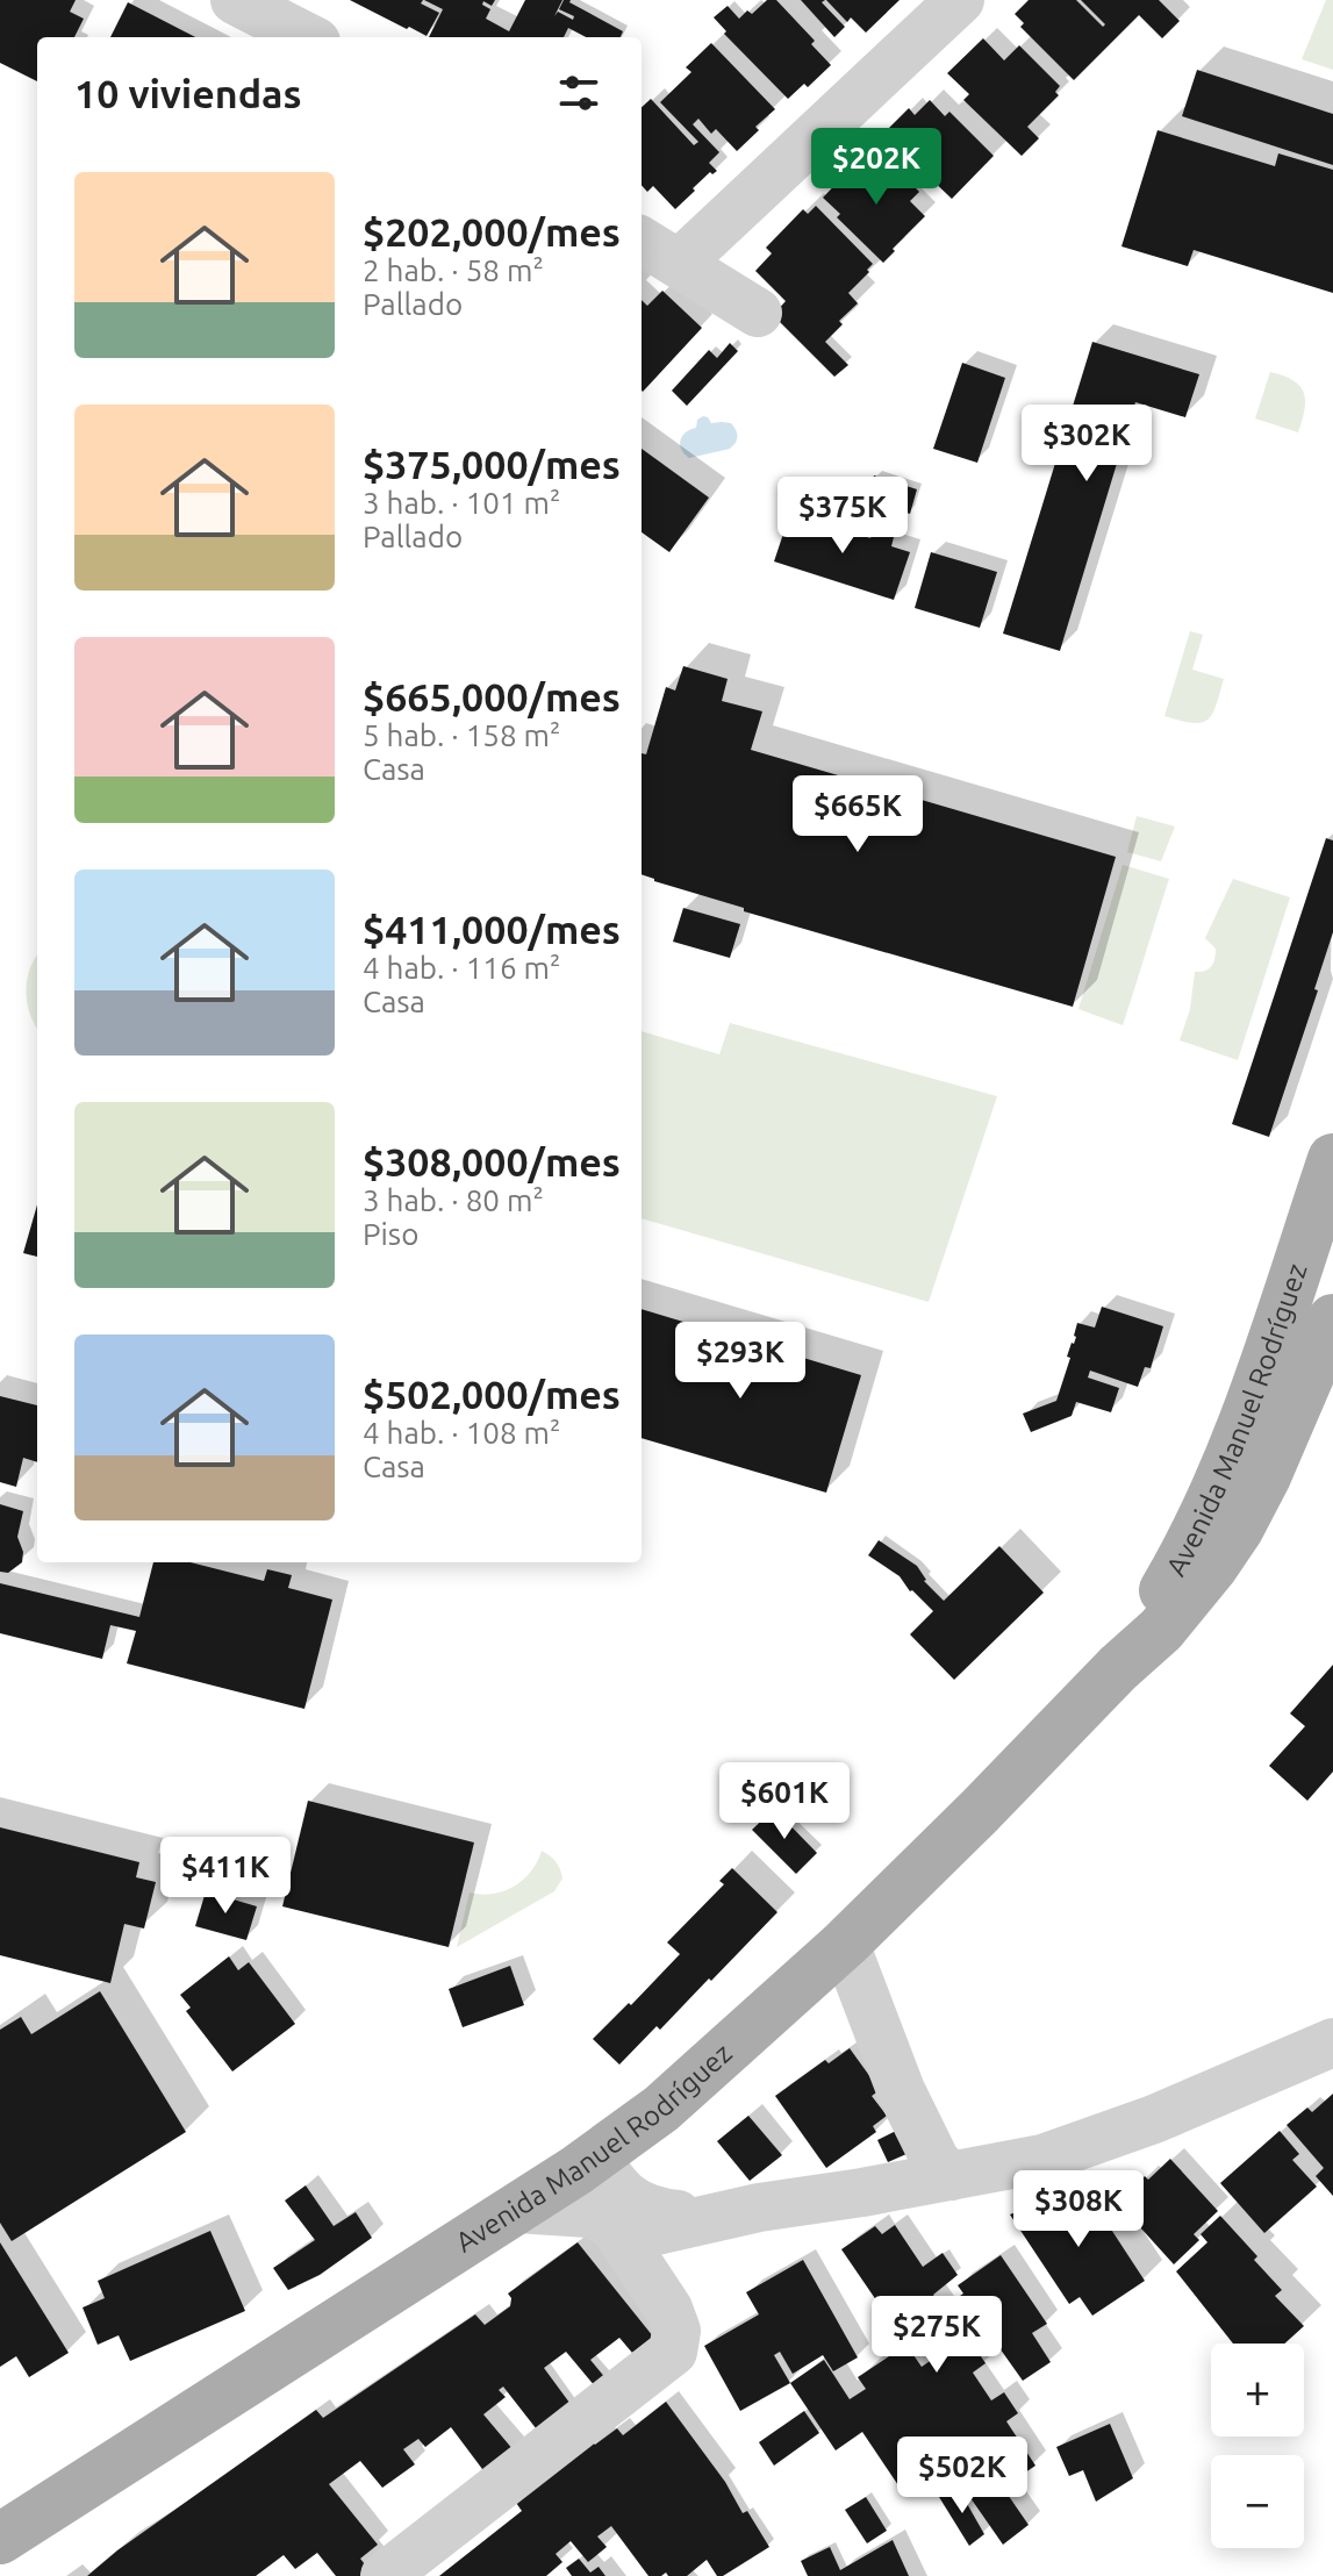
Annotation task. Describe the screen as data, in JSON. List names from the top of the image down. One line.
{"streets":{"main road":["Avenida Manuel Rodríguez"]},"page":{"heading":"10 viviendas","price":["$202K","$302K","$375K","$665K","$293K","$601K","$411K","$308K","$275K","$502K"],"list":[{"name":"$202,000/mes","note":"2 hab. · 58 m² · Pallado"},{"name":"$375,000/mes","note":"3 hab. · 101 m² · Pallado"},{"name":"$665,000/mes","note":"5 hab. · 158 m² · Casa"},{"name":"$411,000/mes","note":"4 hab. · 116 m² · Casa"},{"name":"$308,000/mes","note":"3 hab. · 80 m² · Piso"},{"name":"$502,000/mes","note":"4 hab. · 108 m² · Casa"}],"map_buttons":["+","−"]}}
